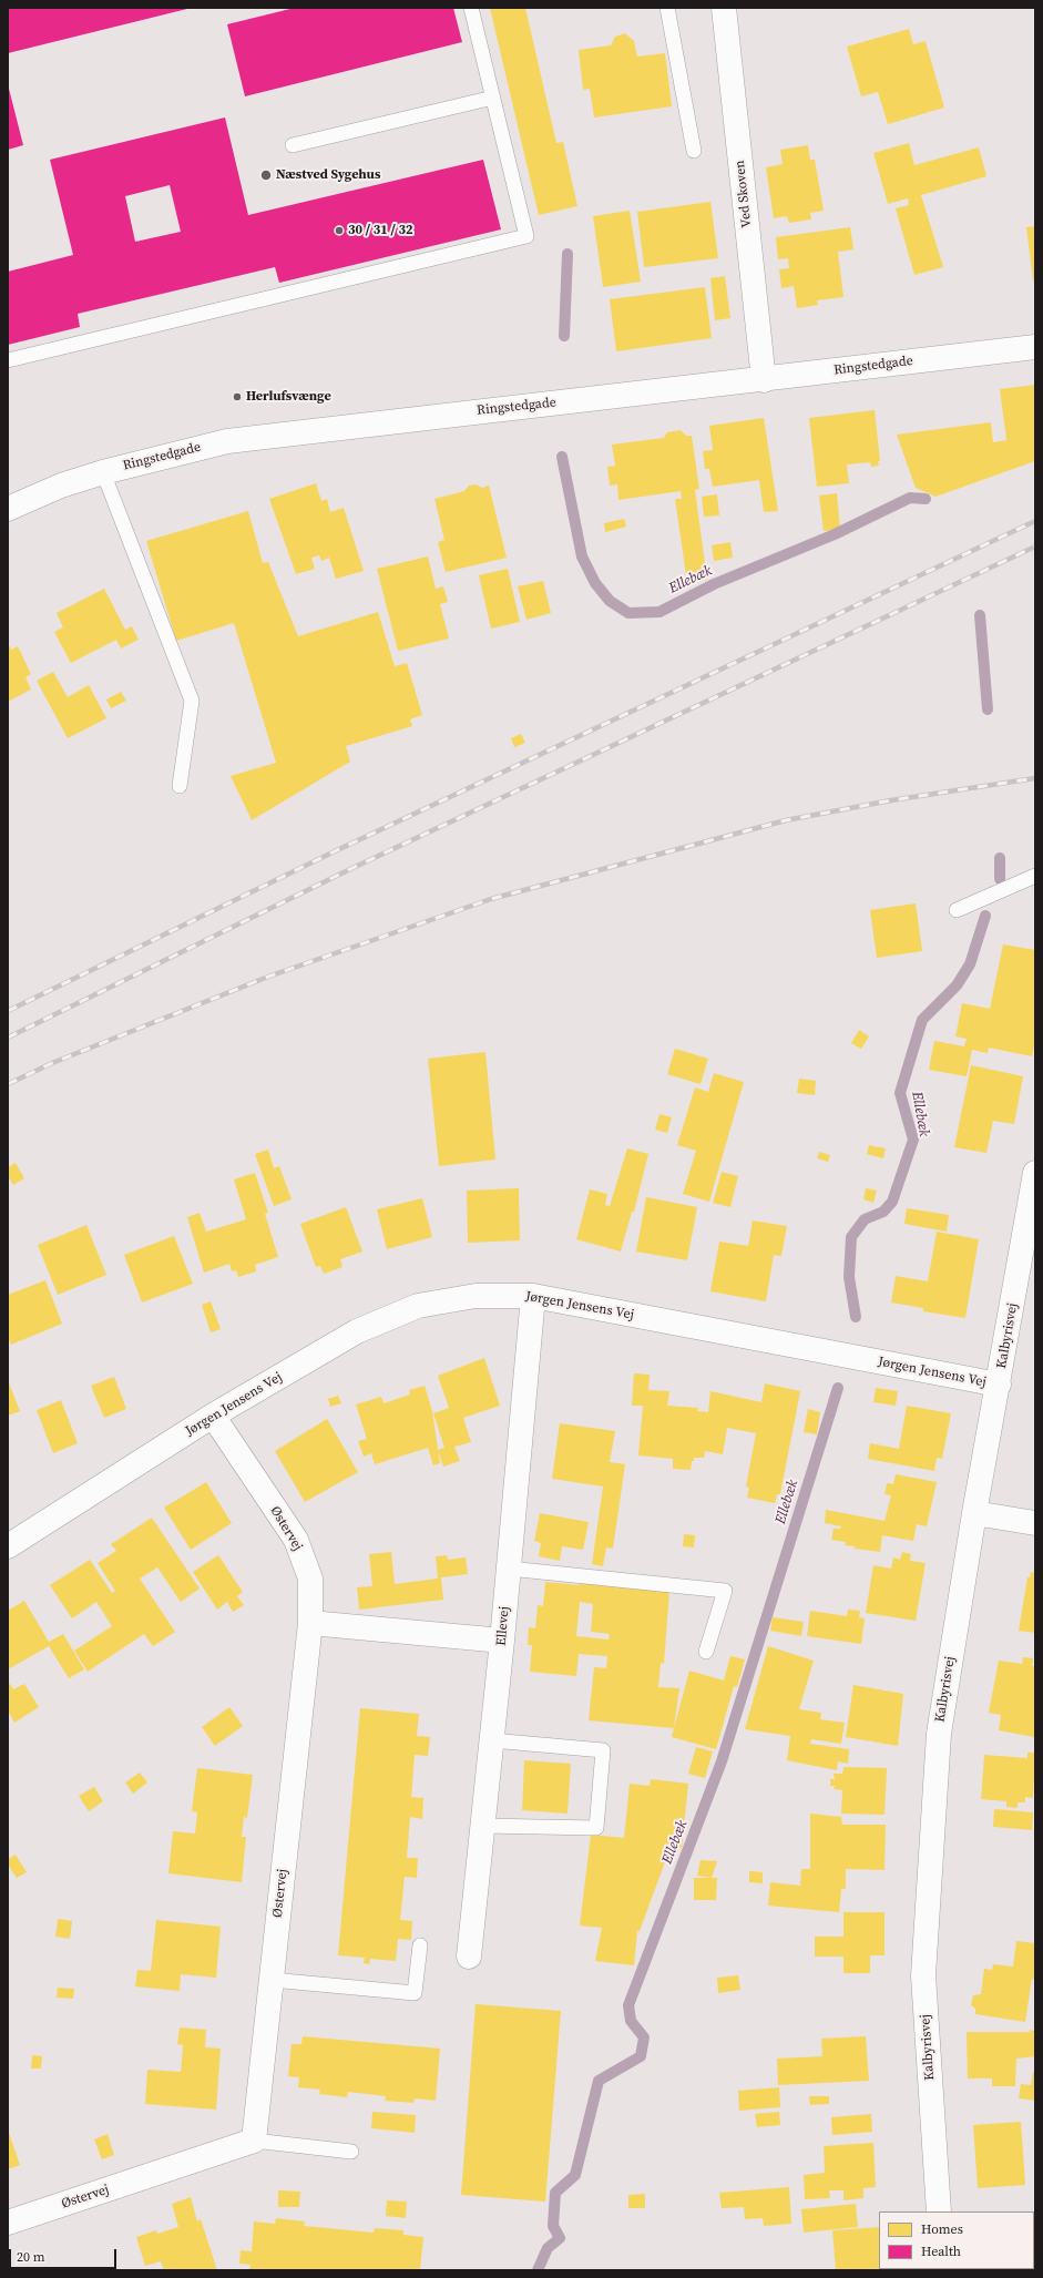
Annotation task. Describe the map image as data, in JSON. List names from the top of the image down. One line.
{"streets":{"street":["Ved Skoven","Ringstedgade","Jørgen Jensens Vej","Kalbyrisvej","Østervej","Ellevej"]},"crossings":[["Ved Skoven","Ringstedgade"],["Jørgen Jensens Vej","Kalbyrisvej"],["Jørgen Jensens Vej","Østervej"],["Jørgen Jensens Vej","Ellevej"]],"water":["Ellebæk"],"places":["Næstved Sygehus","30 / 31 / 32","Herlufsvænge"],"legend":["Homes","Health"],"scale_bar":"20 m"}
